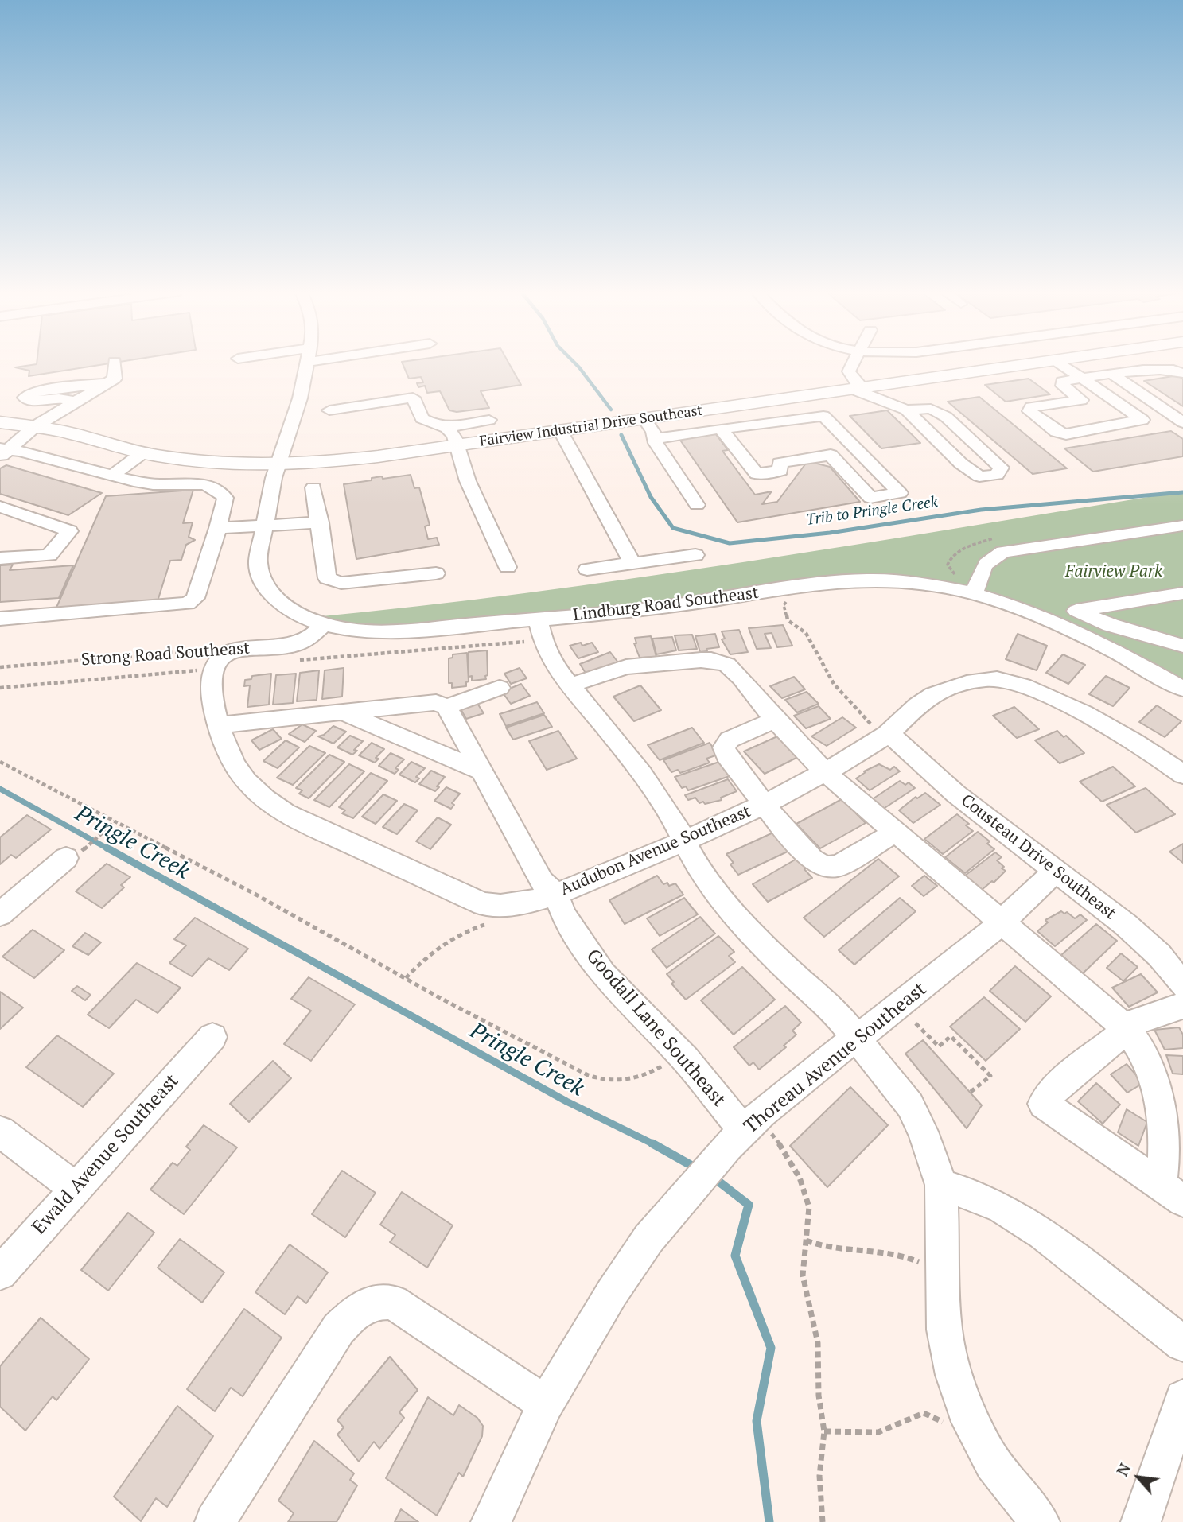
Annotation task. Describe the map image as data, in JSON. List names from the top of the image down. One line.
{"streets":{"main road":["Fairview Industrial Drive Southeast"],"street":["Lindburg Road Southeast","Strong Road Southeast","Audubon Avenue Southeast","Cousteau Drive Southeast","Goodall Lane Southeast","Thoreau Avenue Southeast","Ewald Avenue Southeast"]},"crossings":[["Fairview Industrial Drive Southeast","Lindburg Road Southeast"],["Lindburg Road Southeast","Strong Road Southeast"],["Audubon Avenue Southeast","Cousteau Drive Southeast"],["Audubon Avenue Southeast","Goodall Lane Southeast"],["Cousteau Drive Southeast","Thoreau Avenue Southeast"],["Goodall Lane Southeast","Thoreau Avenue Southeast"]],"water":["Trib to Pringle Creek","Pringle Creek"],"parks":["Fairview Park"],"north":"top left"}
